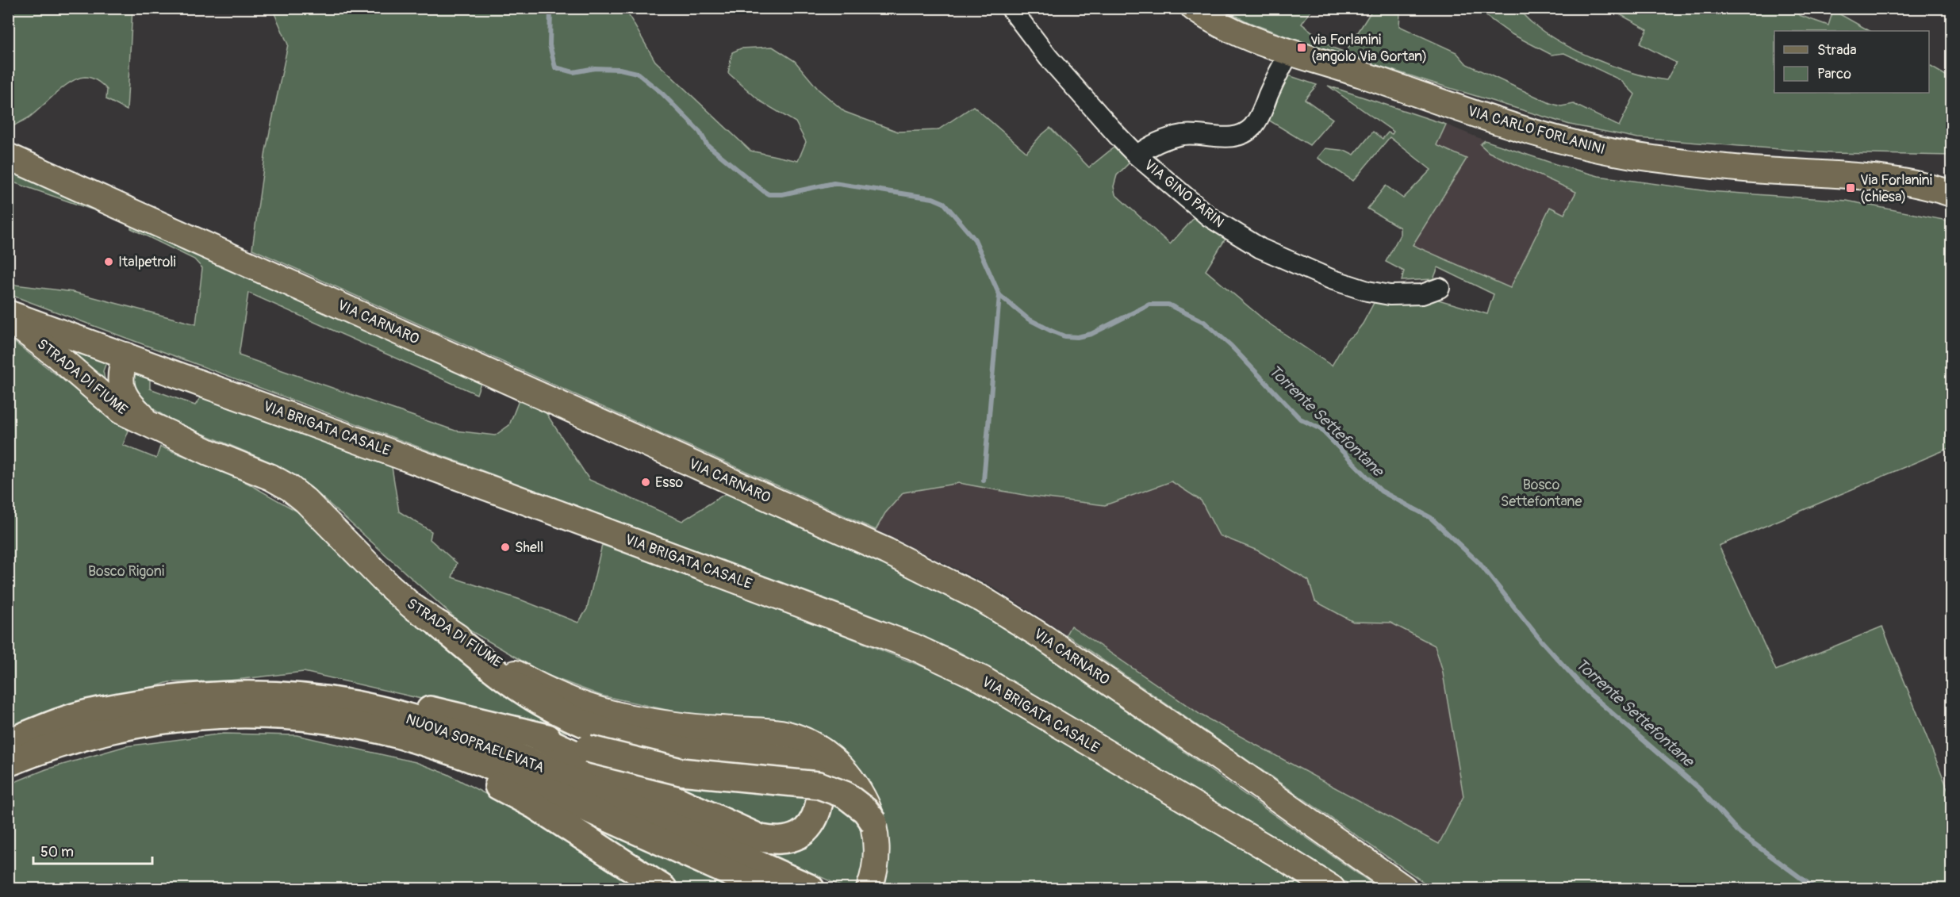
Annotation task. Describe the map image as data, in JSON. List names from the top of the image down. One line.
{"streets":{"highway":["NUOVA SOPRAELEVATA"],"main road":["VIA CARLO FORLANINI","VIA CARNARO","STRADA DI FIUME","VIA BRIGATA CASALE"],"street":["VIA GINO PARIN"]},"water":["Torrente Settefontane"],"parks":["Bosco Settefontane","Bosco Rigoni"],"places":{"transit":["via Forlanini (angolo Via Gortan)","Via Forlanini (chiesa)"],"other":["Italpetroli","Esso","Shell"]},"legend":["Strada","Parco"],"scale_bar":"50 m"}
